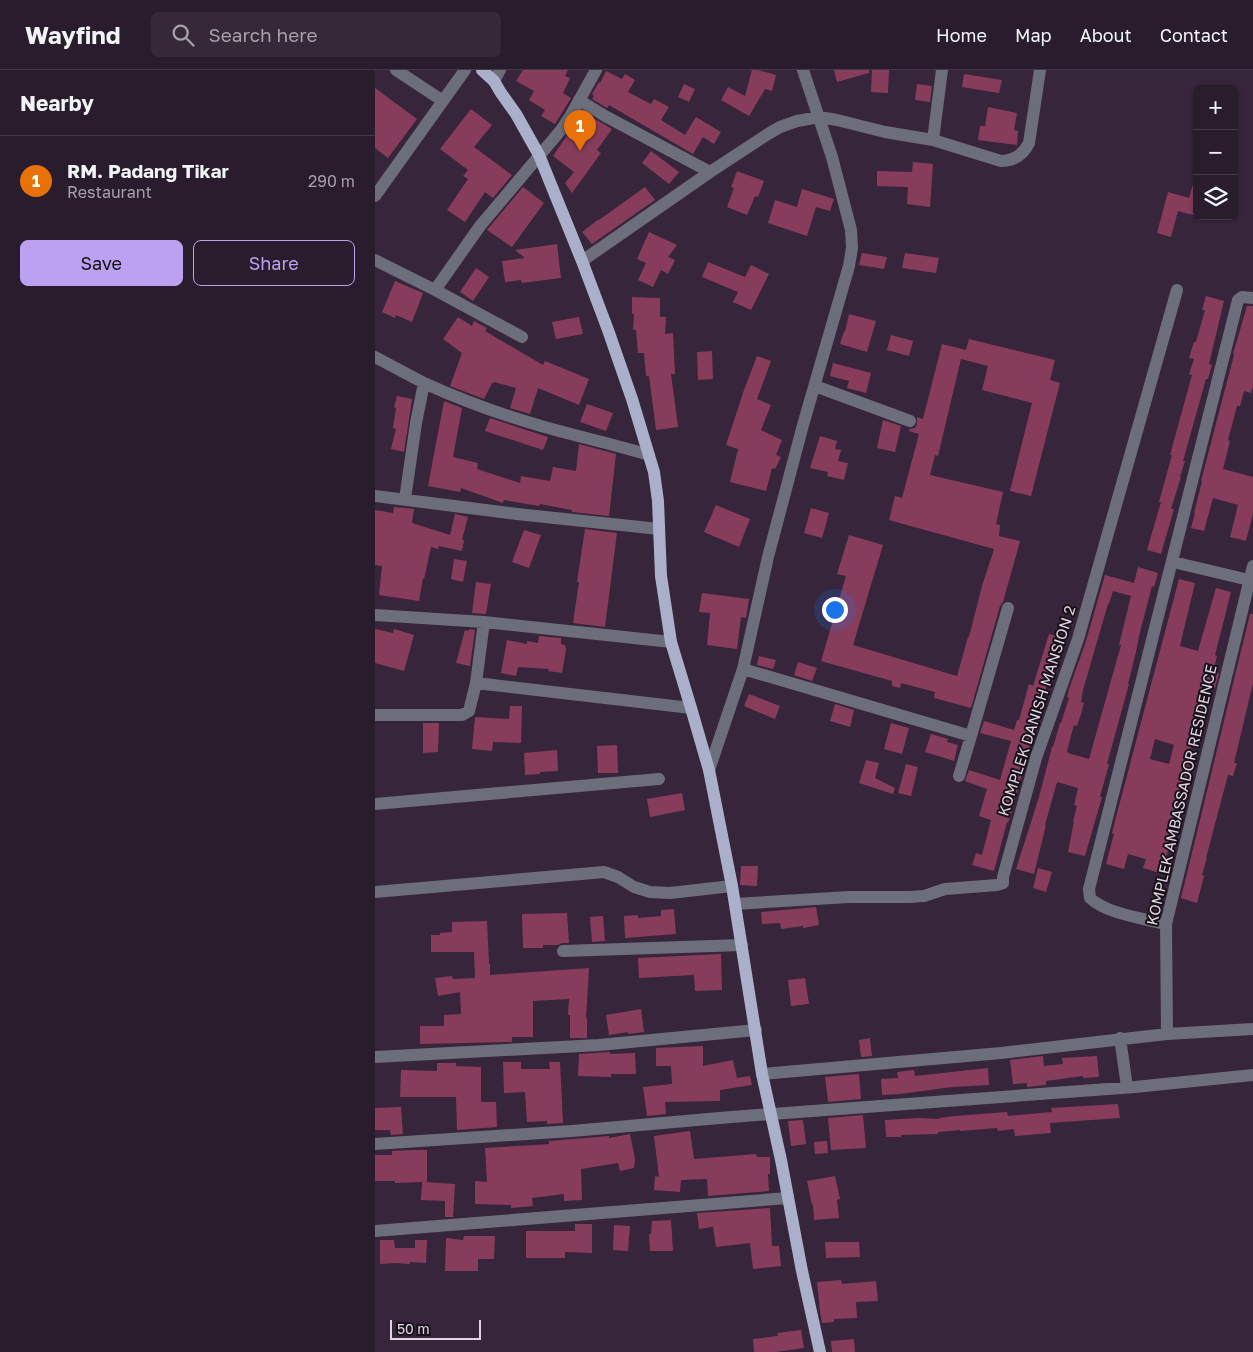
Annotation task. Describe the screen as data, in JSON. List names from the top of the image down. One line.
{"streets":{"street":["KOMPLEK DANISH MANSION 2","KOMPLEK AMBASSADOR RESIDENCE"]},"scale_bar":"50 m","page":{"header":"Wayfind","search":"Search here","nav":["Home","Map","About","Contact"],"heading":"Nearby","map_buttons":["+","−"],"pins":"1","list":[{"mark":"1","name":"RM. Padang Tikar","note":"Restaurant","value":"290 m"}],"buttons":["Save","Share"],"scale":"50 m"}}
